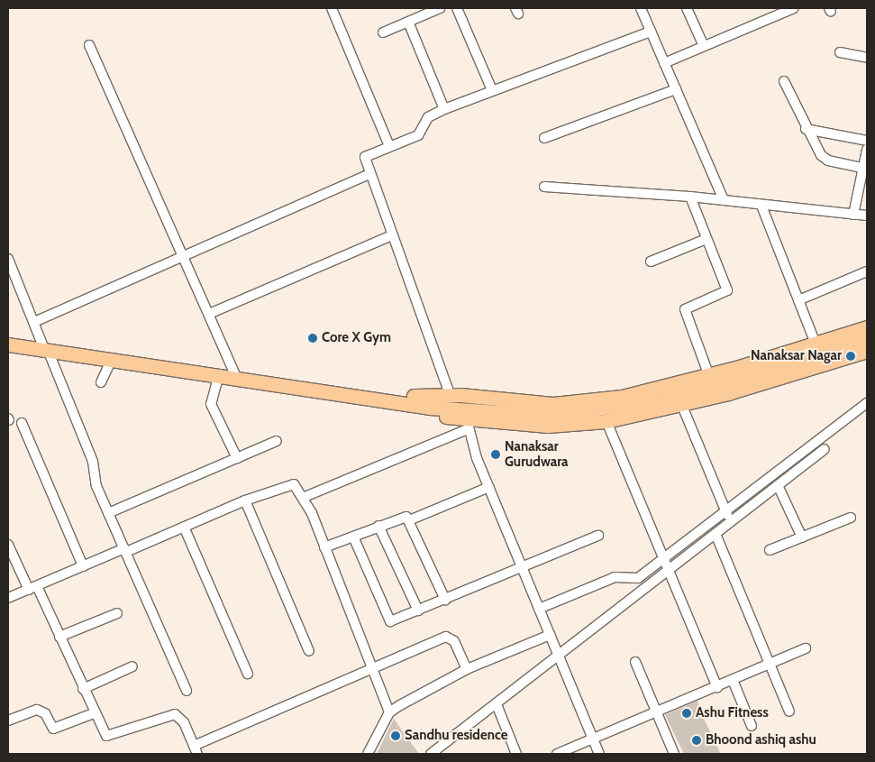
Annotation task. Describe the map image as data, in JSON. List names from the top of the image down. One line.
{"places":["Core X Gym","Nanaksar Nagar","Nanaksar Gurudwara","Ashu Fitness","Sandhu residence","Bhoond ashiq ashu"]}
